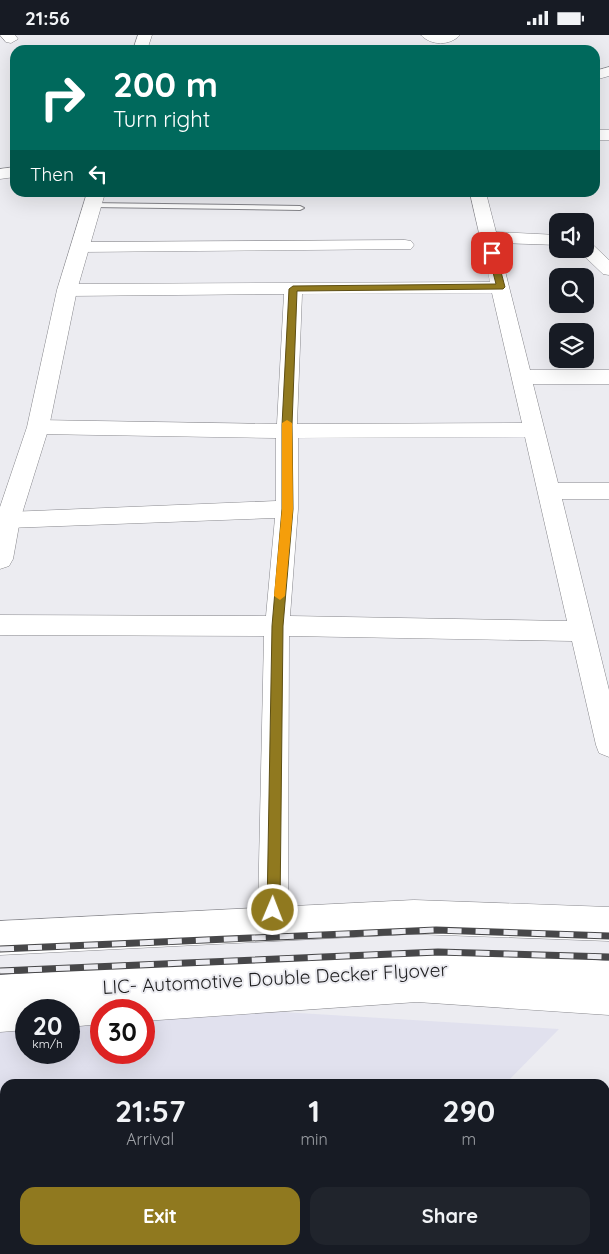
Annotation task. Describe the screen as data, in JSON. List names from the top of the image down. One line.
{"streets":{"main road":["LIC- Automotive Double Decker Flyover"]},"page":{"status":"21:56","turn":["200 m","Turn right"],"then":"Then","speed":"20 km/h","limit":"30","eta":["21:57","Arrival","1","min","290","m"],"buttons":["Exit","Share"]}}
